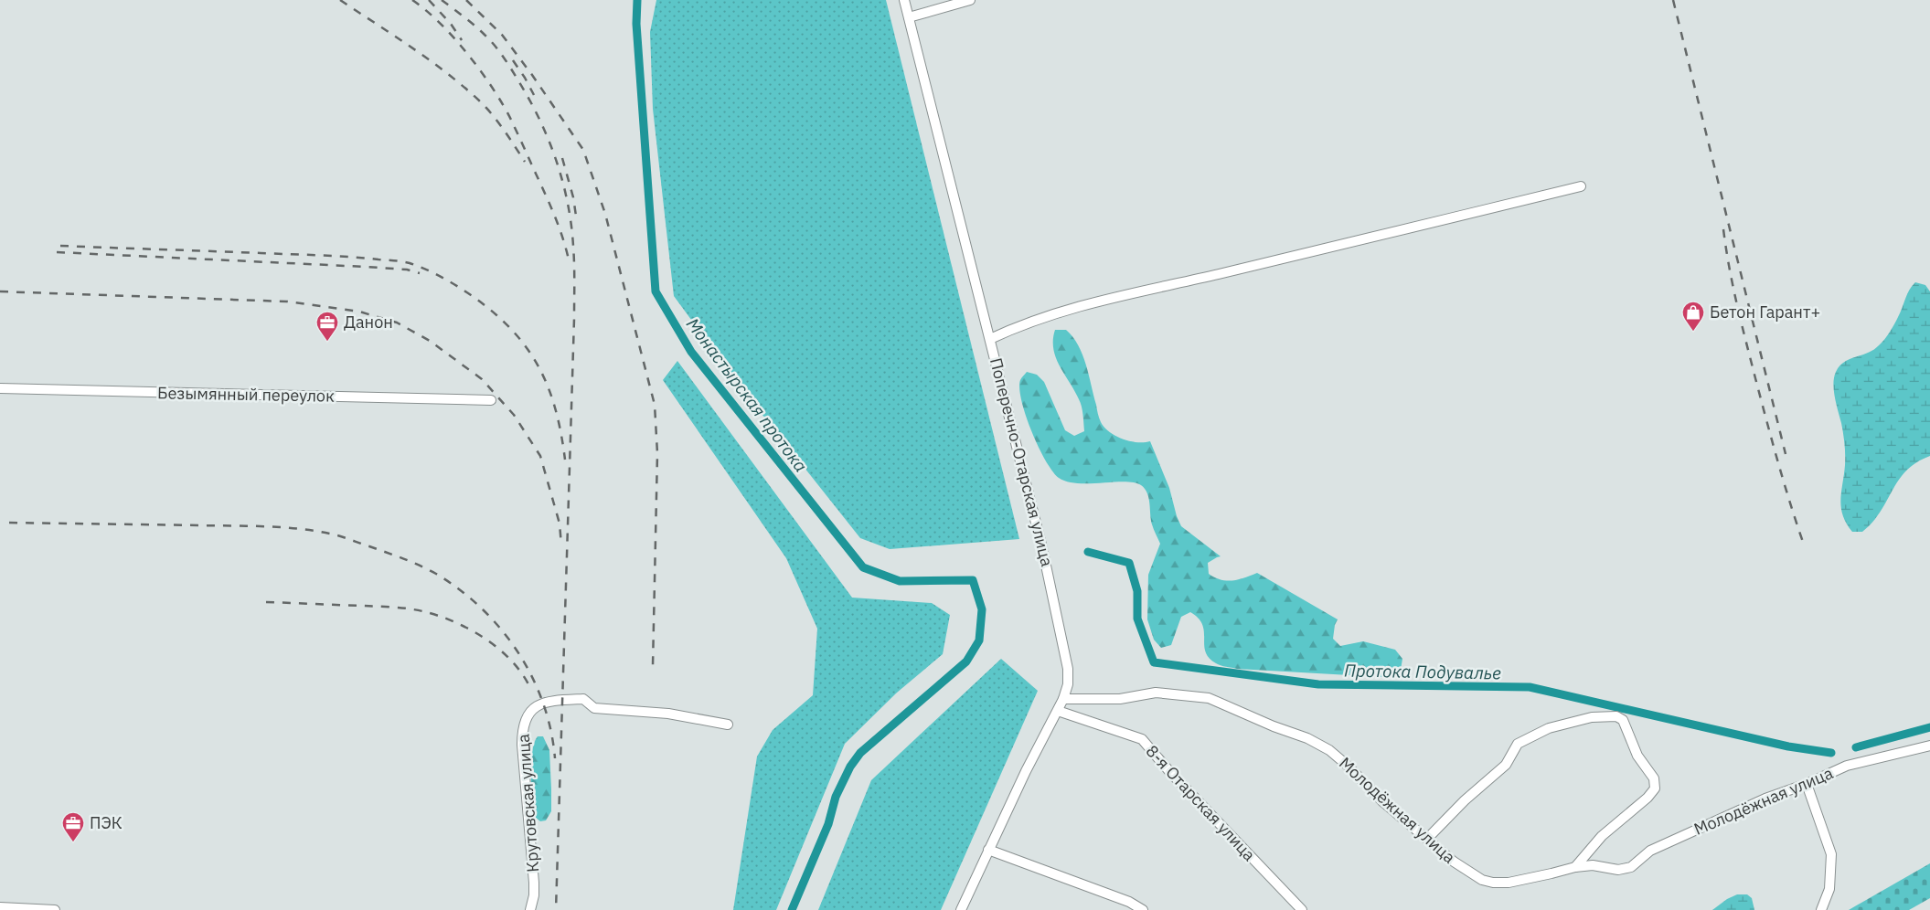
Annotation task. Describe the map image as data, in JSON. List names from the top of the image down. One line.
{"streets":{"street":["Безымянный переулок","Поперечно-Отарская улица","Молодёжная улица","Крутовская улица","8-я Отарская улица"]},"crossings":[["Поперечно-Отарская улица","Молодёжная улица"],["Поперечно-Отарская улица","8-я Отарская улица"]],"water":["Монастырская протока","Протока Подувалье"],"places":{"shop":["Бетон Гарант+"],"office":["Данон","ПЭК"]}}
